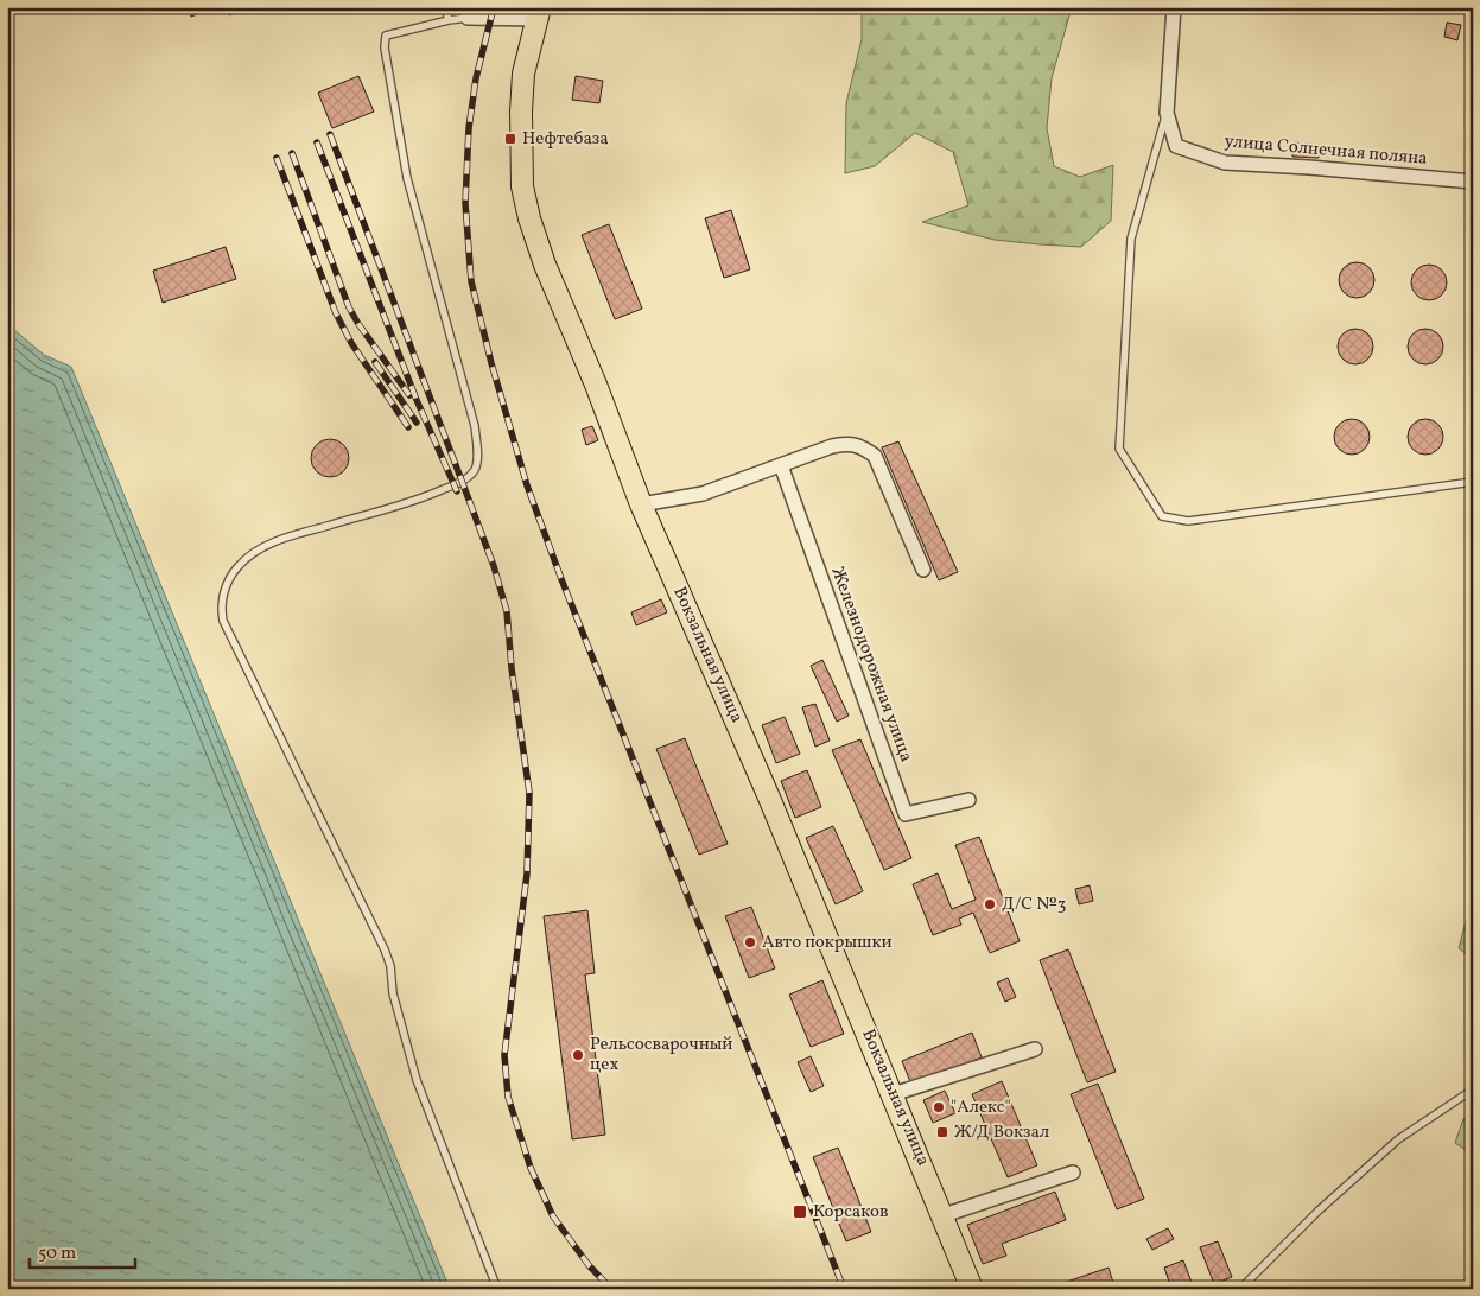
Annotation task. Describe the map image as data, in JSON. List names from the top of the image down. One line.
{"streets":{"main road":["Вокзальная улица"],"street":["улица Солнечная поляна","Железнодорожная улица"]},"places":{"transit":["Нефтебаза","Ж/Д Вокзал","Корсаков"],"other":["Д/С №3","Авто покрышки","Рельсосварочный цех","\"Алекс\""]},"scale_bar":"50 m"}
